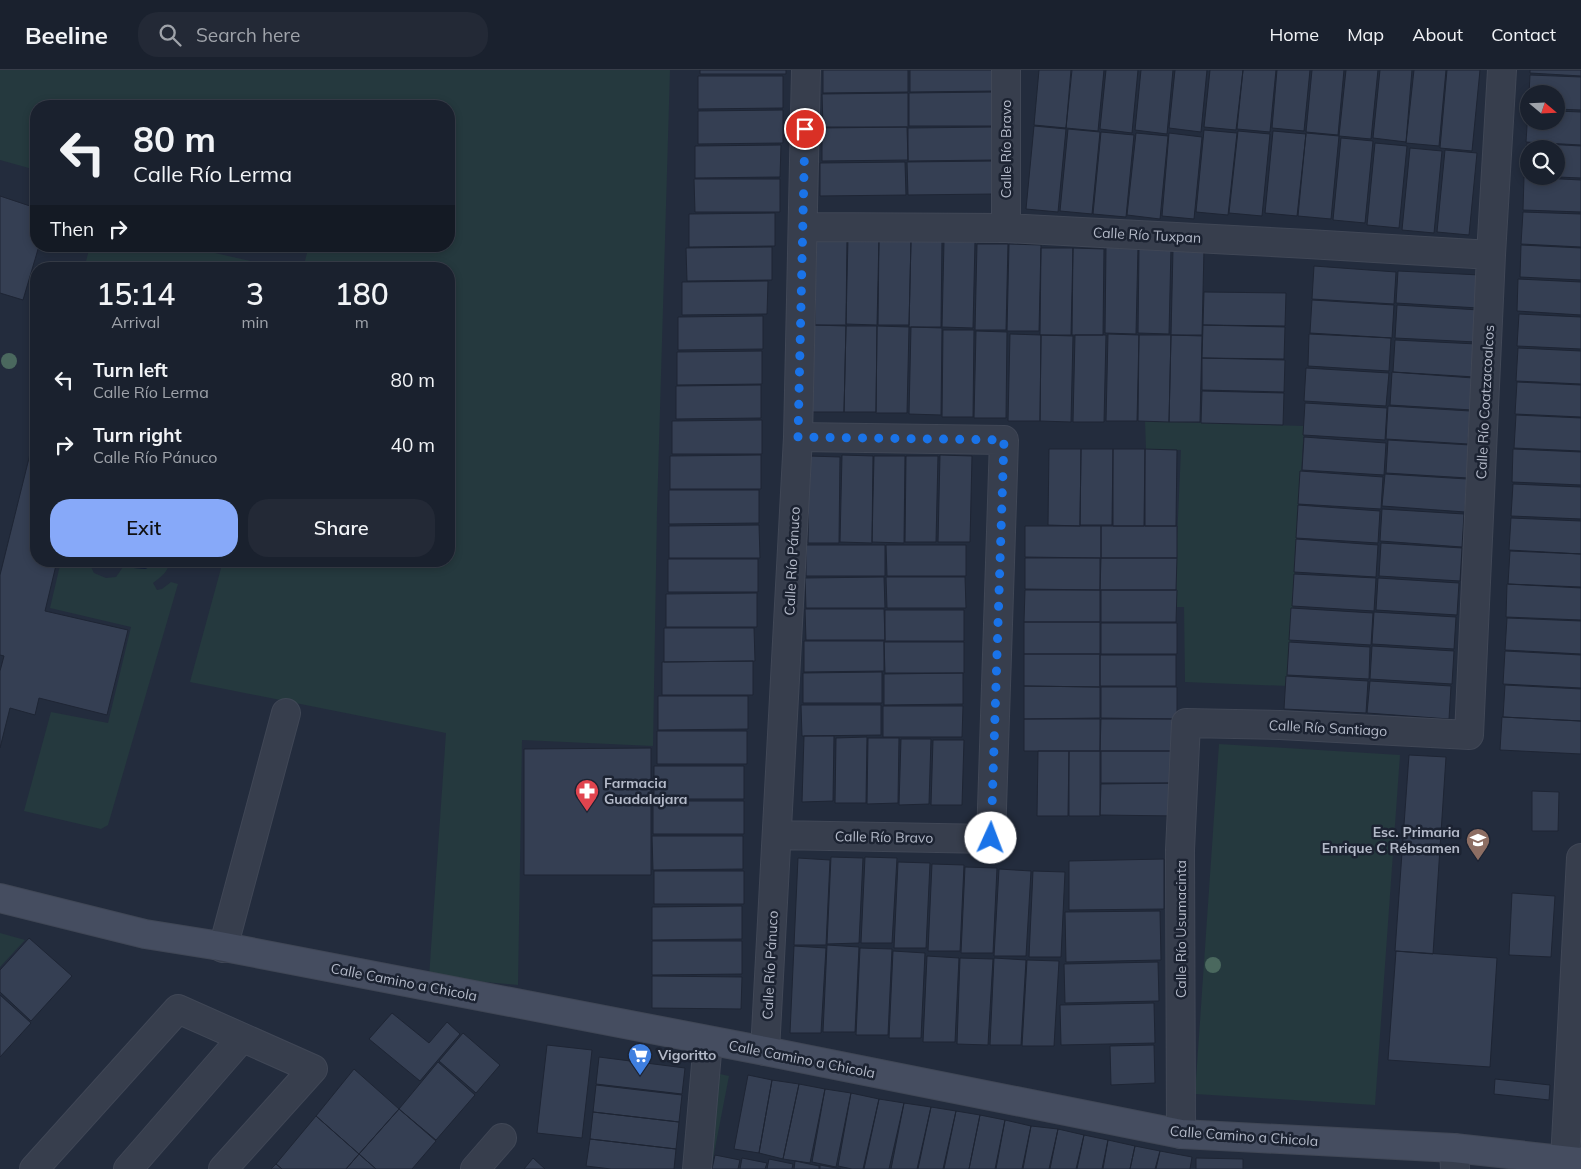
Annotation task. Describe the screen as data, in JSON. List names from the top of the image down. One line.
{"streets":{"street":["Calle Río Bravo","Calle Río Tuxpan","Calle Río Coatzacoalcos","Calle Río Pánuco","Calle Río Santiago","Calle Río Usumacinta","Calle Camino a Chicola"]},"crossings":[["Calle Río Bravo","Calle Río Tuxpan"],["Calle Río Bravo","Calle Río Pánuco"],["Calle Río Tuxpan","Calle Río Coatzacoalcos"],["Calle Río Tuxpan","Calle Río Pánuco"],["Calle Río Coatzacoalcos","Calle Río Santiago"],["Calle Río Pánuco","Calle Camino a Chicola"],["Calle Río Santiago","Calle Río Usumacinta"],["Calle Río Usumacinta","Calle Camino a Chicola"]],"places":{"pharmacy":["Farmacia Guadalajara"],"school or university":["Esc. Primaria Enrique C Rébsamen"],"supermarket":["Vigoritto"]},"north":"right","page":{"header":"Beeline","search":"Search here","nav":["Home","Map","About","Contact"],"turn":["80 m","Calle Río Lerma"],"then":"Then","eta":["15:14","Arrival","3","min","180","m"],"list":[{"name":"Turn left","note":"Calle Río Lerma","value":"80 m"},{"name":"Turn right","note":"Calle Río Pánuco","value":"40 m"}],"buttons":["Exit","Share"]}}
